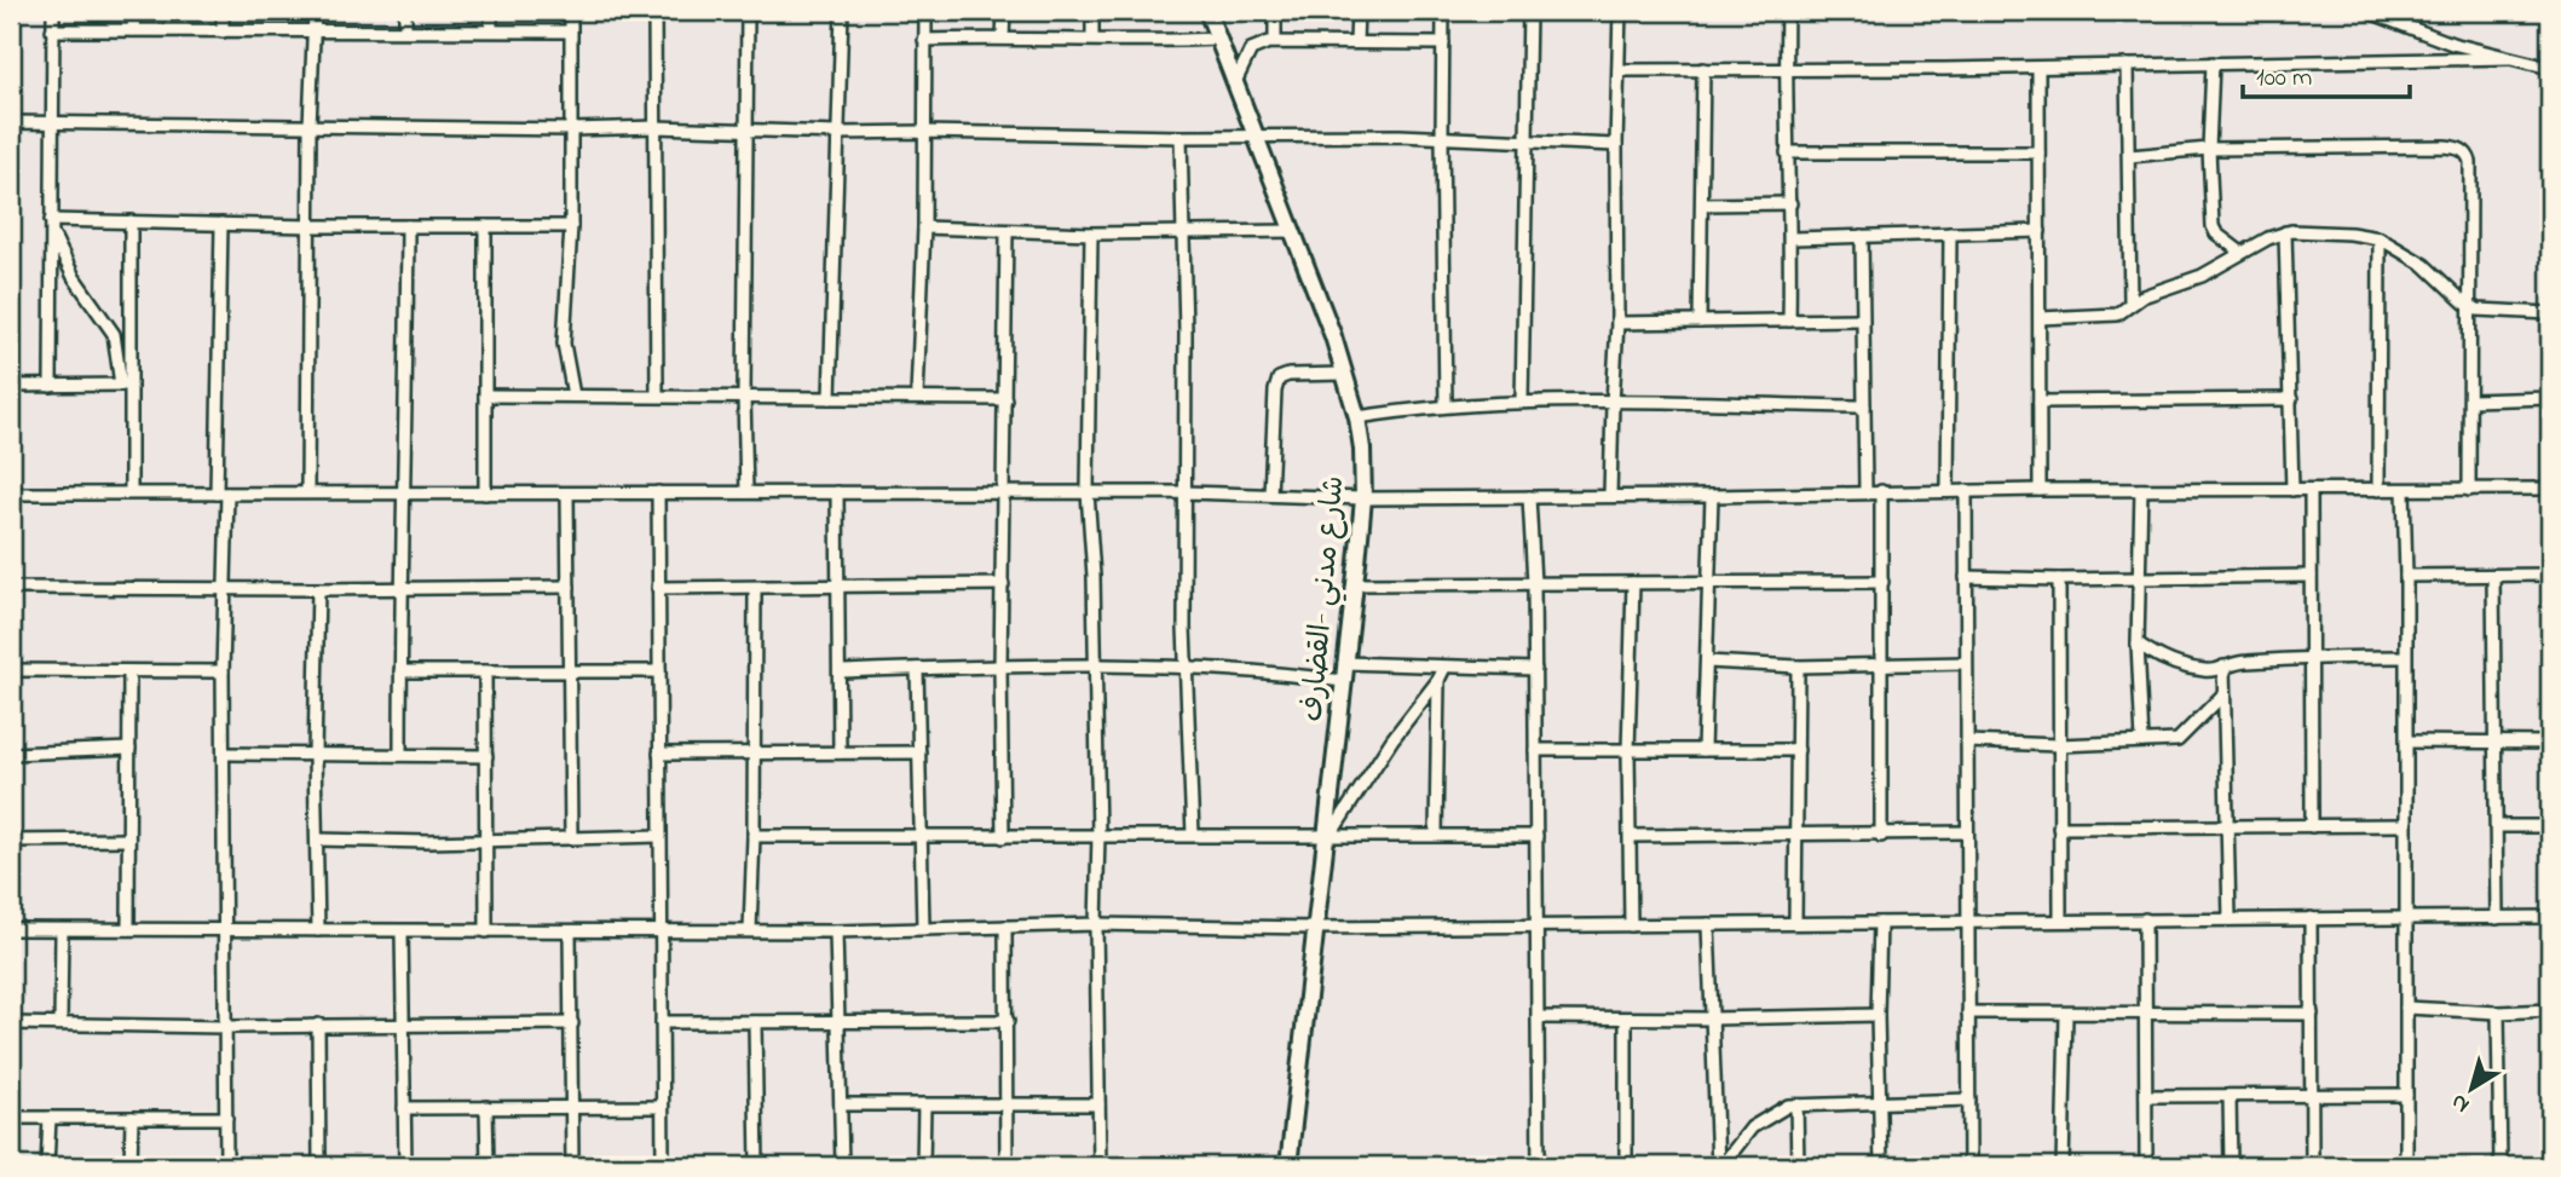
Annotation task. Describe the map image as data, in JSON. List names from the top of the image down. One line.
{"streets":{"highway":["شارع مدني -القضارف"]},"scale_bar":"100 m","north":"bottom left"}
